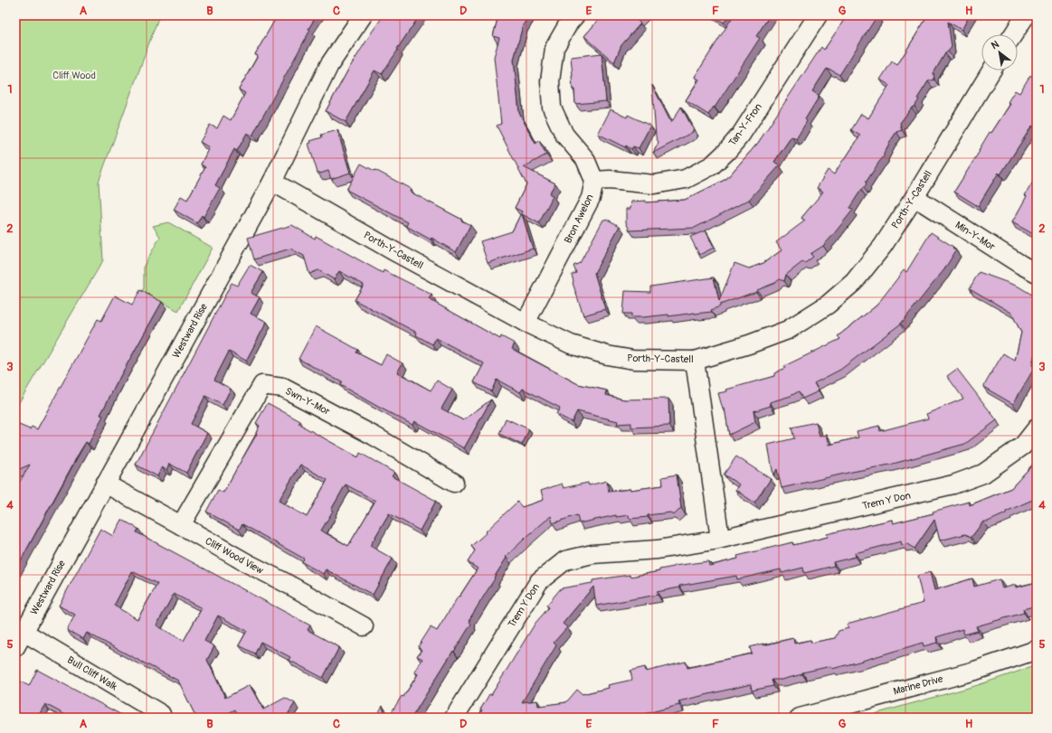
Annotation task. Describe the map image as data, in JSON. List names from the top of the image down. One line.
{"streets":{"street":["Tan-Y-Fron","Porth-Y-Castell","Bron Awelon","Min-Y-Mor","Westward Rise","Swn-Y-Mor","Trem Y Don","Cliff Wood View","Bull Cliff Walk","Marine Drive"]},"crossings":[["Tan-Y-Fron","Bron Awelon"],["Porth-Y-Castell","Bron Awelon"],["Porth-Y-Castell","Min-Y-Mor"],["Porth-Y-Castell","Westward Rise"],["Westward Rise","Cliff Wood View"],["Westward Rise","Bull Cliff Walk"],["Swn-Y-Mor","Cliff Wood View"]],"parks":["Cliff Wood"],"north":"top left","grid":{"columns":["A","B","C","D","E","F","G","H"],"rows":["1","2","3","4","5"]}}
